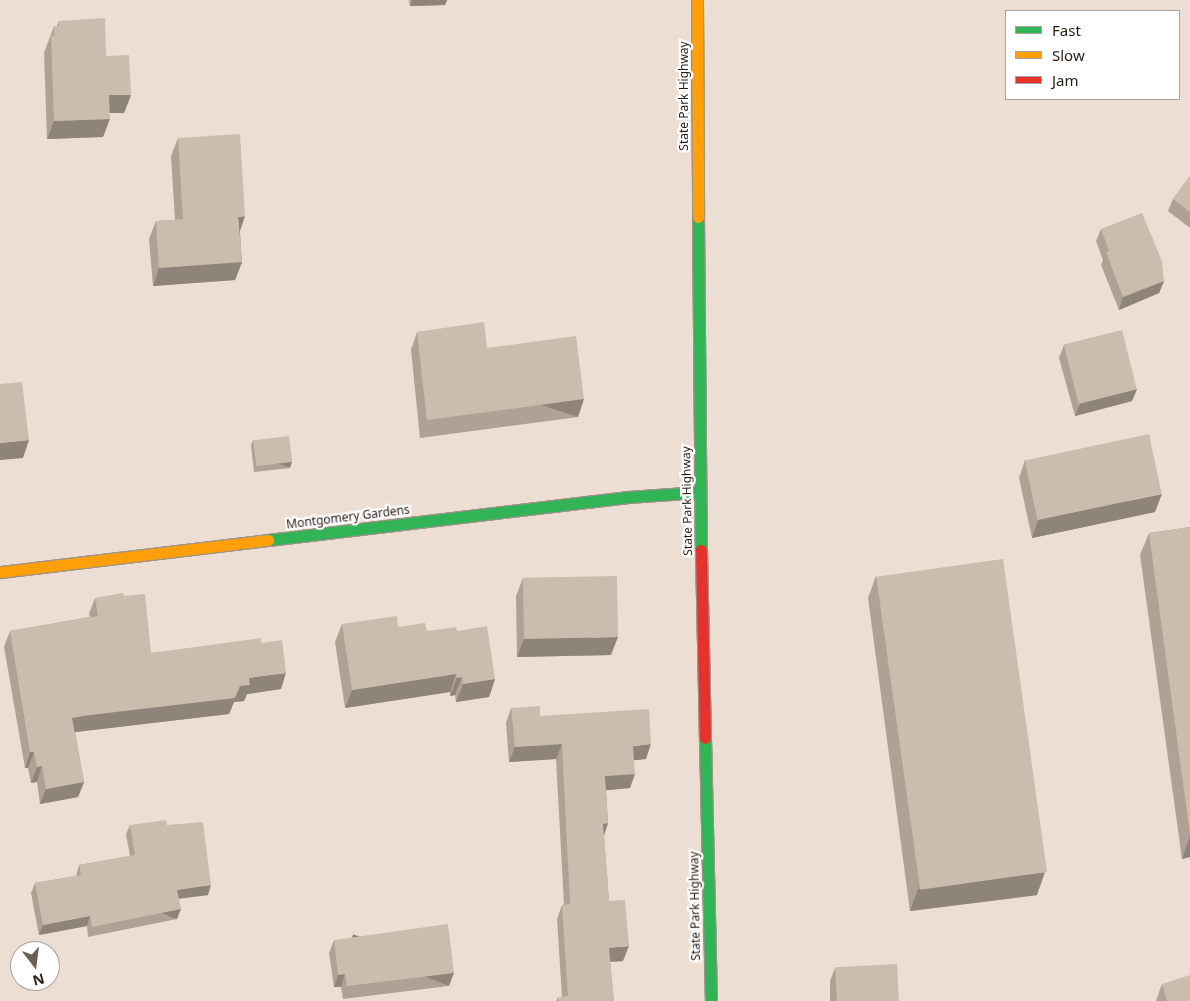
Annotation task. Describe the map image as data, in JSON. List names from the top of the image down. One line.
{"streets":{"main road":["State Park Highway","Montgomery Gardens"]},"crossings":[["State Park Highway","Montgomery Gardens"]],"legend":["Fast","Slow","Jam"],"north":"bottom"}
